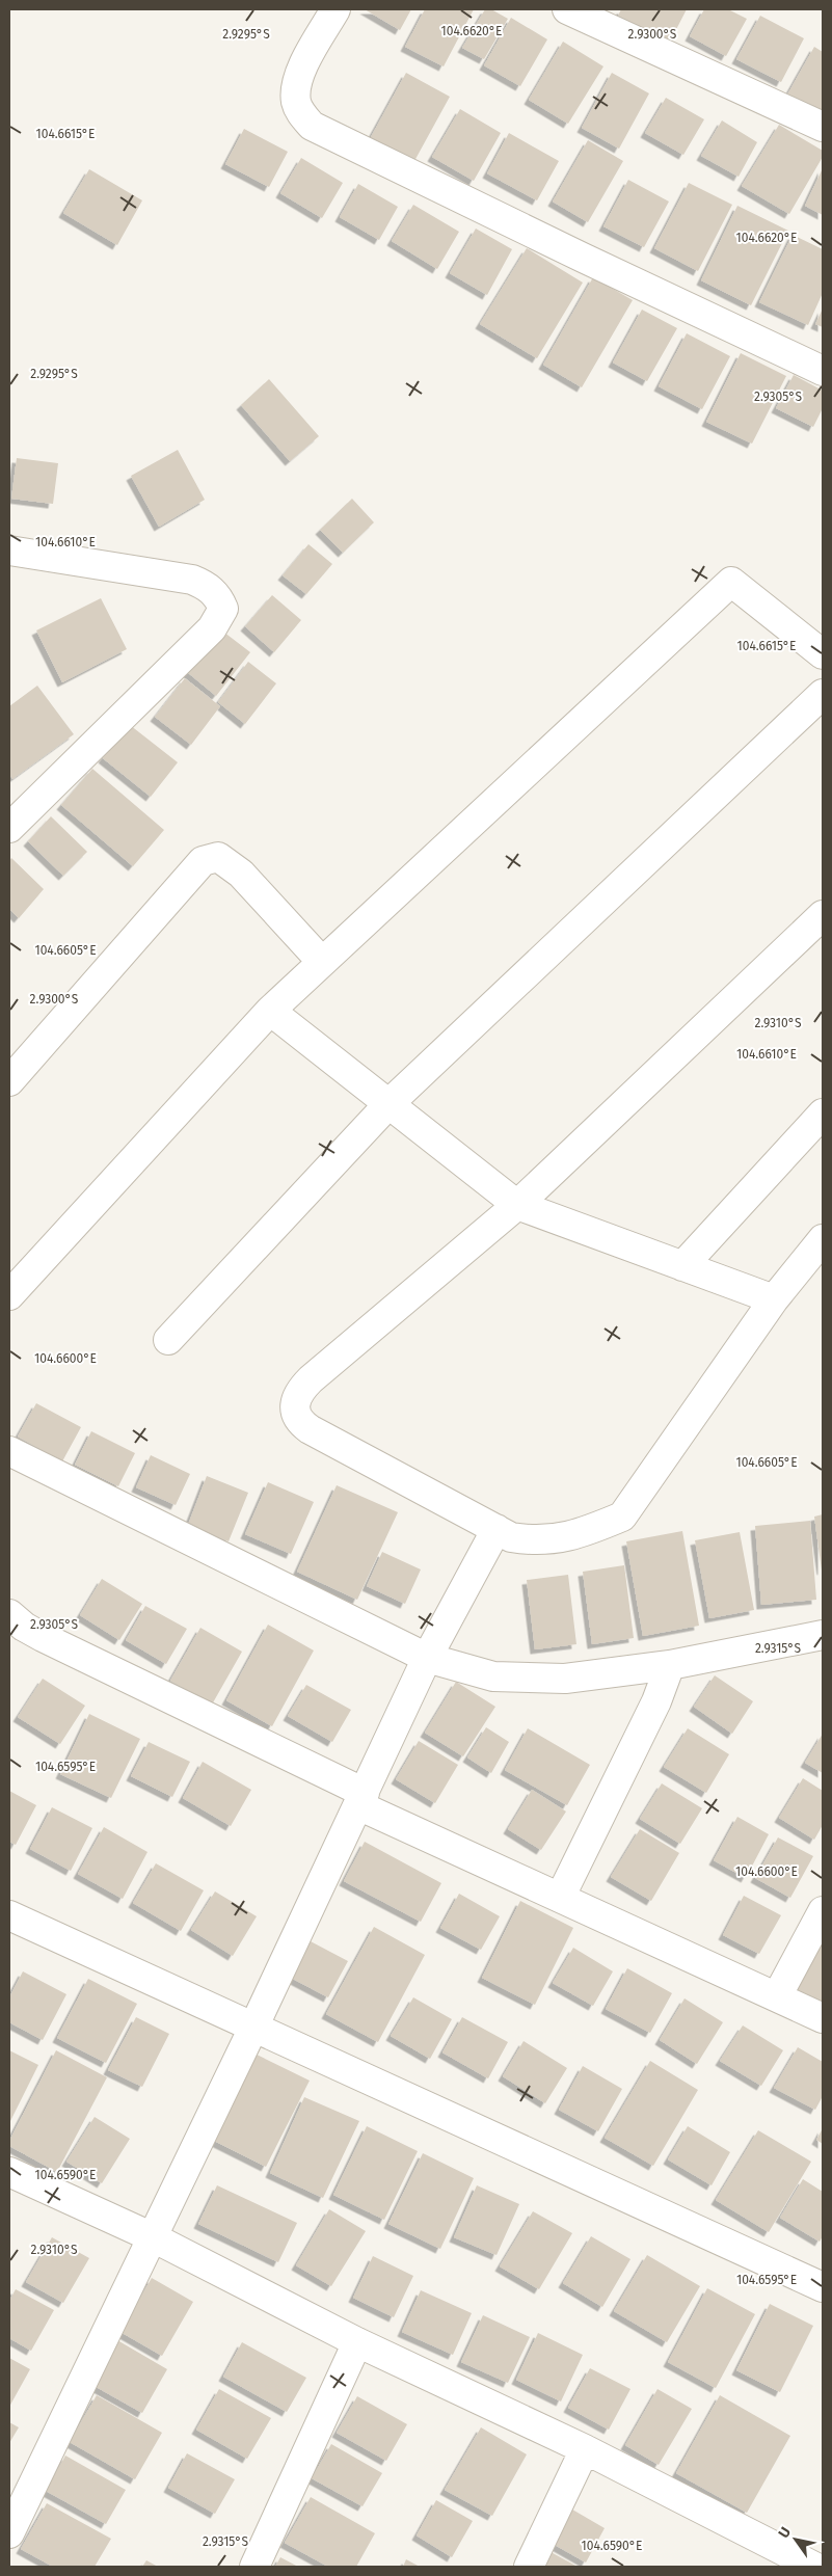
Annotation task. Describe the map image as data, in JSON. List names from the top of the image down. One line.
{"north":"top left","coordinates":["104.6620°E","2.9295°S","2.9300°S","104.6615°E","2.9305°S","104.6610°E","104.6605°E","2.9310°S","104.6600°E","2.9315°S","104.6595°E","104.6590°E"]}
